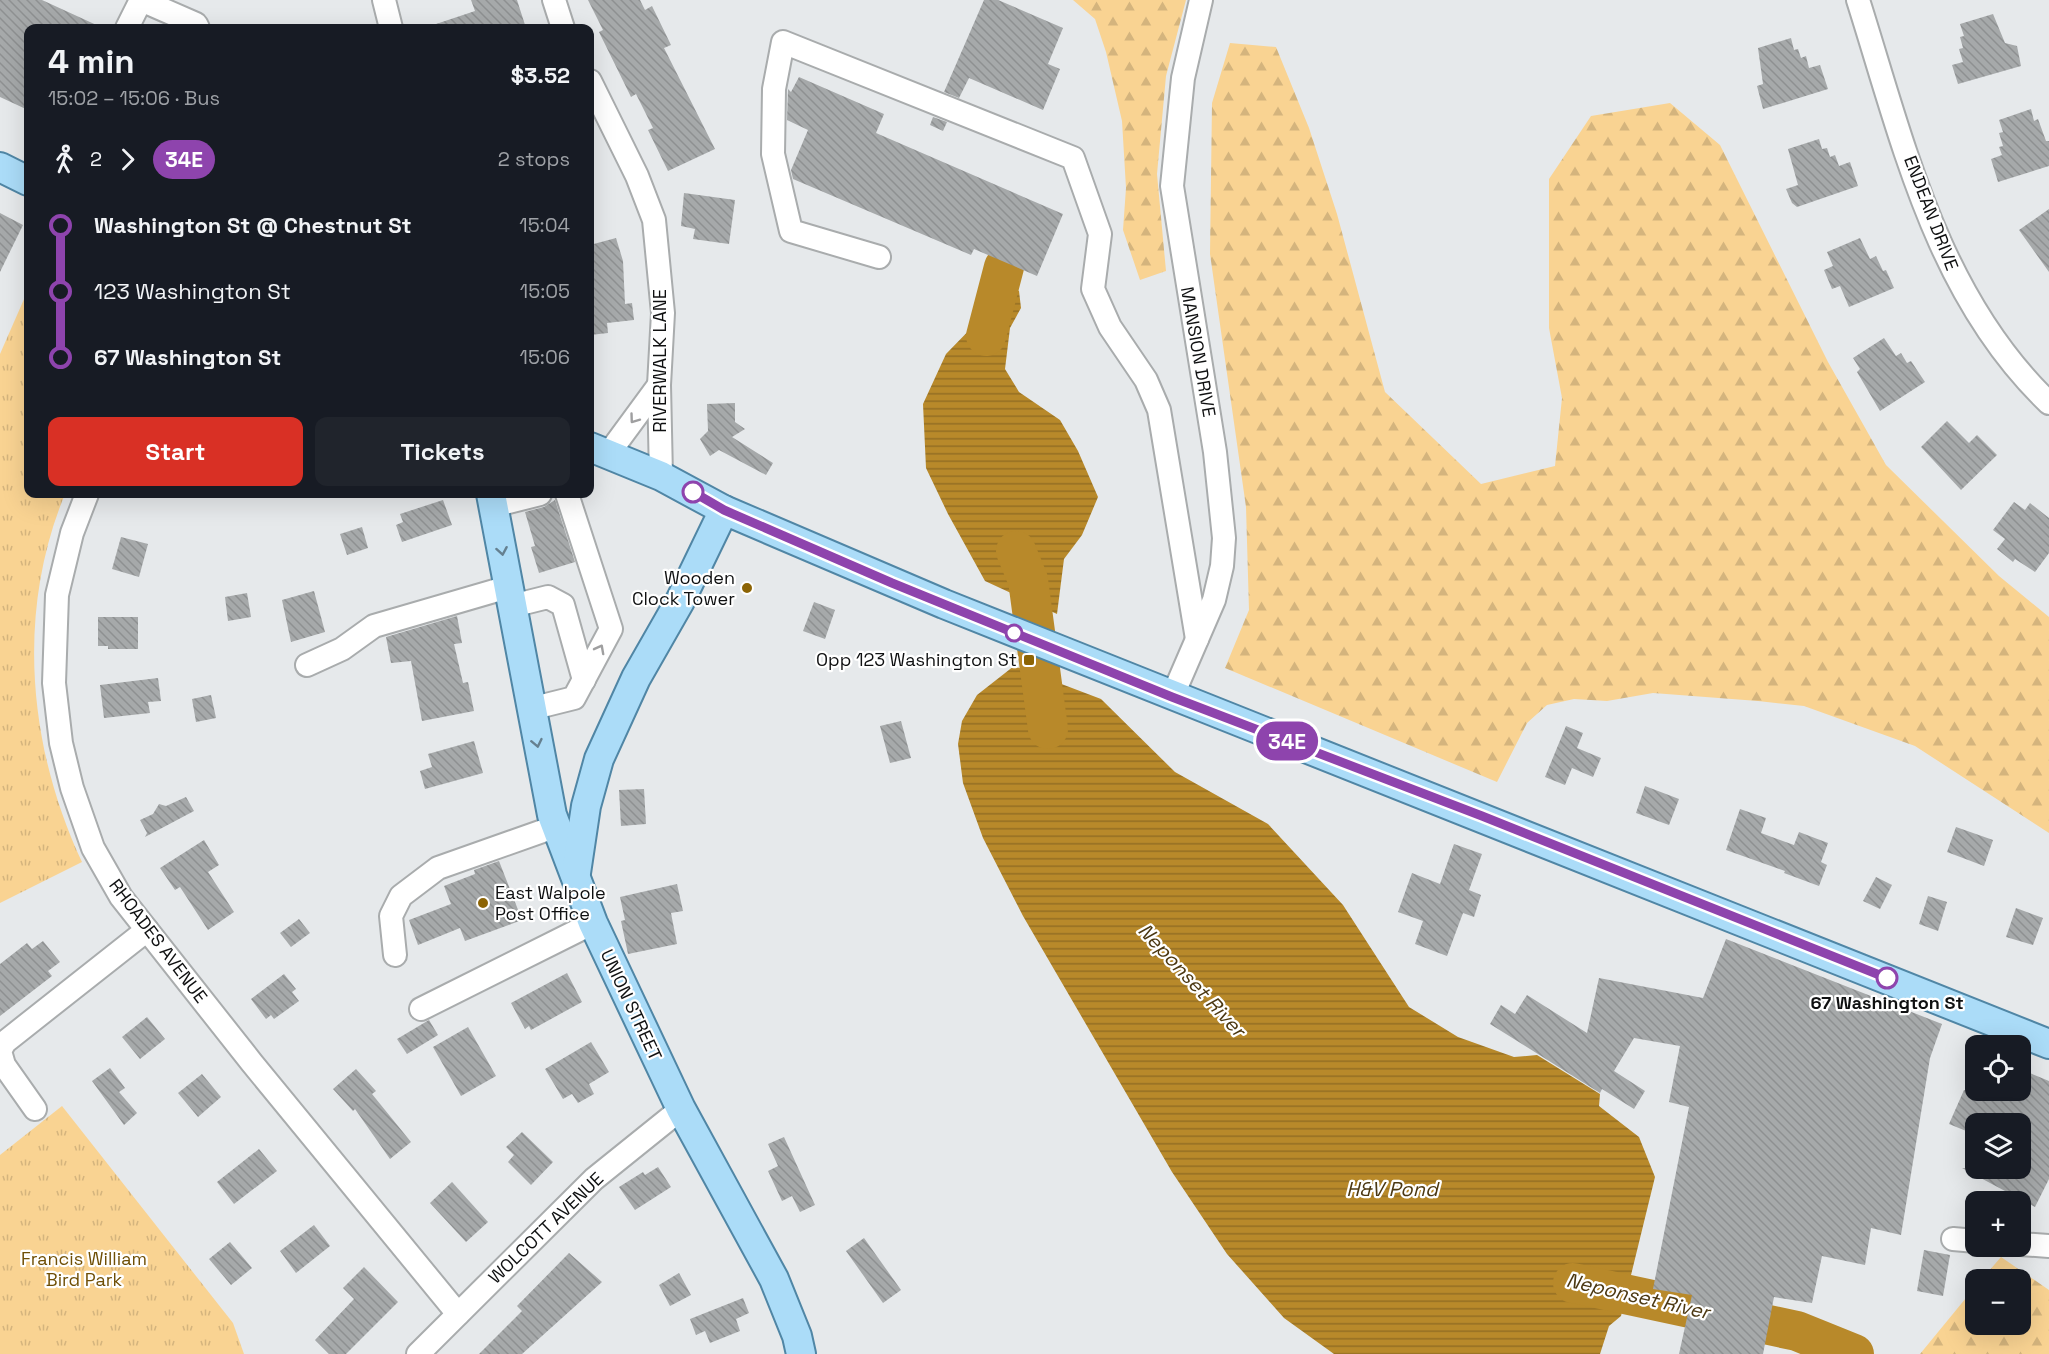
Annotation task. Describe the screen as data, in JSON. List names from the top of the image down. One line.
{"streets":{"main road":["UNION STREET"],"street":["ENDEAN DRIVE","MANSION DRIVE","RIVERWALK LANE","RHOADES AVENUE","WOLCOTT AVENUE"]},"crossings":[["RHOADES AVENUE","WOLCOTT AVENUE"],["UNION STREET","WOLCOTT AVENUE"]],"water":["Neponset River","H&V Pond"],"parks":["Francis William Bird Park"],"places":{"other":["Wooden Clock Tower","East Walpole Post Office","67 Washington St"],"transit":["Opp 123 Washington St"]},"lines":["bus line 34E"],"page":{"on_map":"34E","heading":["4 min","15:02 – 15:06 · Bus","$3.52"],"legs":["2","34E","2 stops"],"list":[{"name":"Washington St @ Chestnut St","value":"15:04"},{"name":"123 Washington St","value":"15:05"},{"name":"67 Washington St","value":"15:06"}],"buttons":["Start","Tickets"],"map_buttons":["+","−"]}}
